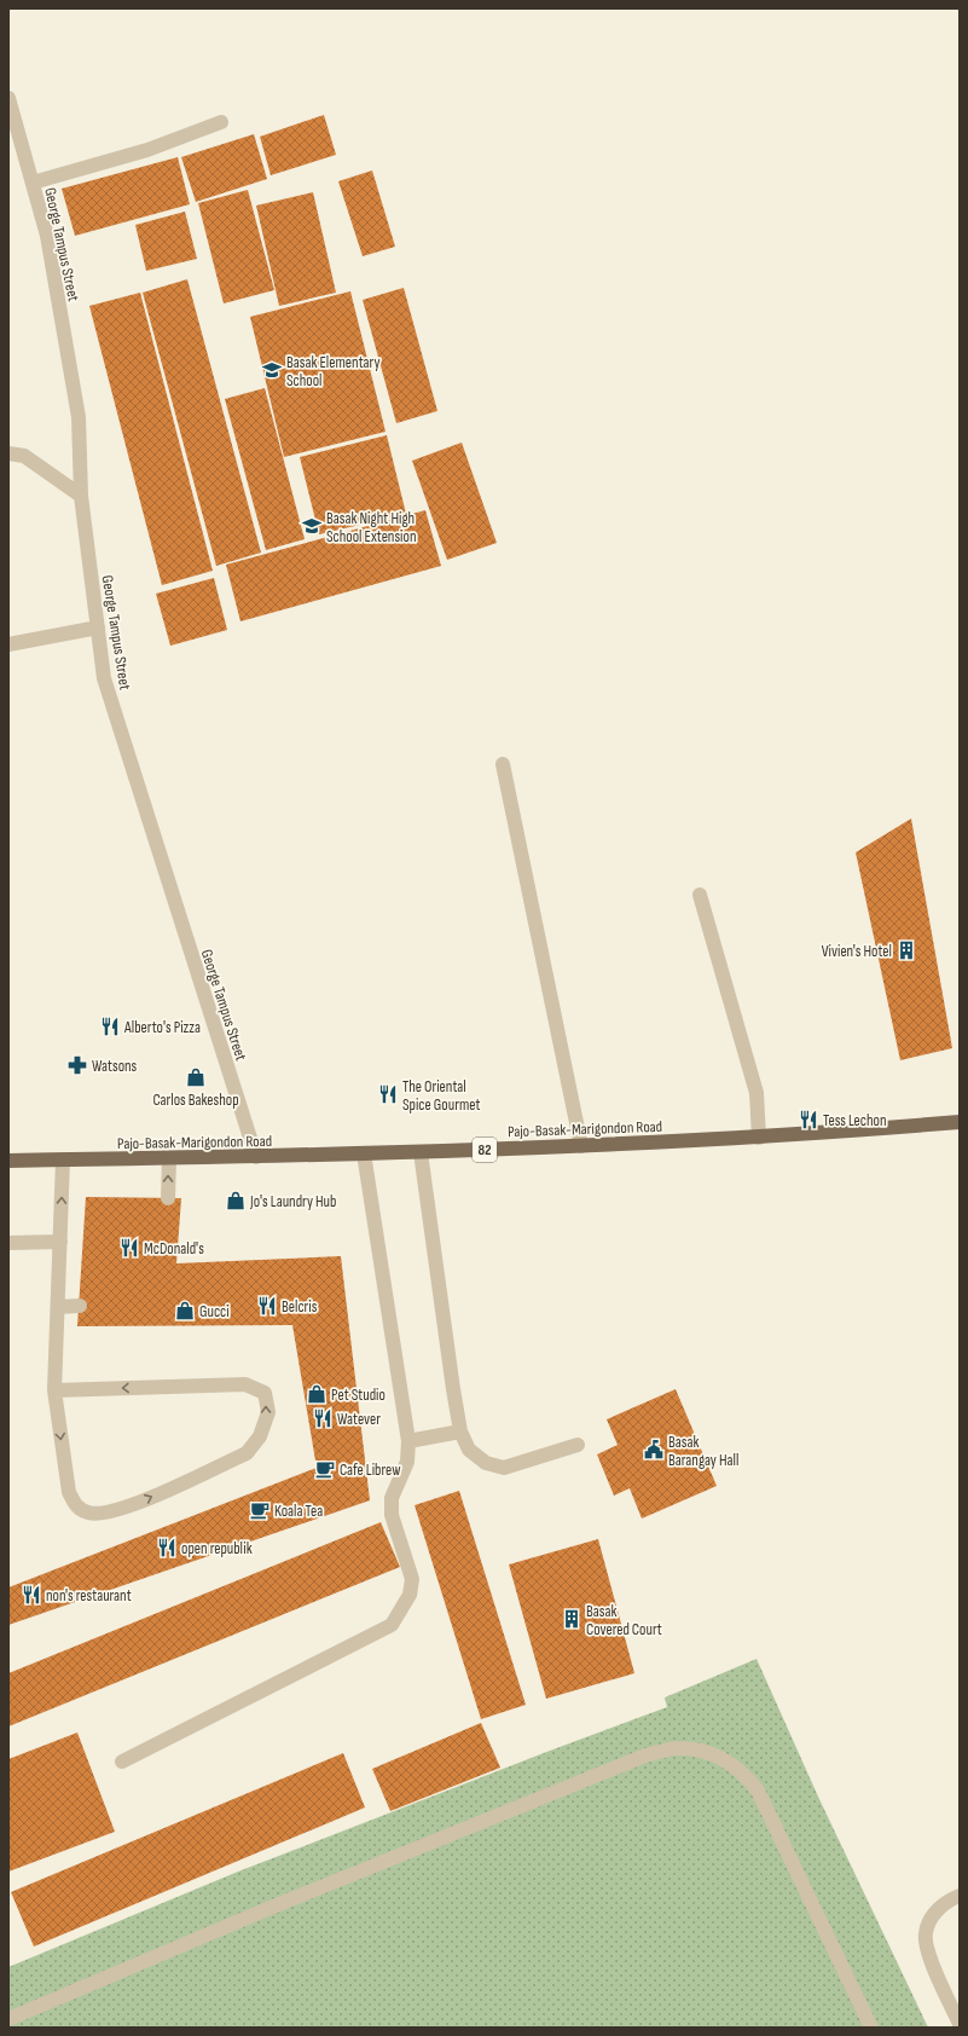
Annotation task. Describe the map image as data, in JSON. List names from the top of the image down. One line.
{"streets":{"main road":["Pajo-Basak-Marigondon Road","82"],"street":["George Tampus Street"]},"crossings":[["George Tampus Street","Pajo-Basak-Marigondon Road"]],"places":{"school or university":["Basak Elementary School","Basak Night High School Extension"],"building":["Vivien's Hotel","Basak Covered Court"],"restaurant":["Alberto's Pizza","The Oriental Spice Gourmet","Tess Lechon","McDonald's","Belcris","Watever","open republik","non's restaurant"],"pharmacy":["Watsons"],"shop":["Carlos Bakeshop","Jo's Laundry Hub","Gucci","Pet Studio"],"public building":["Basak Barangay Hall"],"cafe":["Cafe Librew","Koala Tea"]}}
